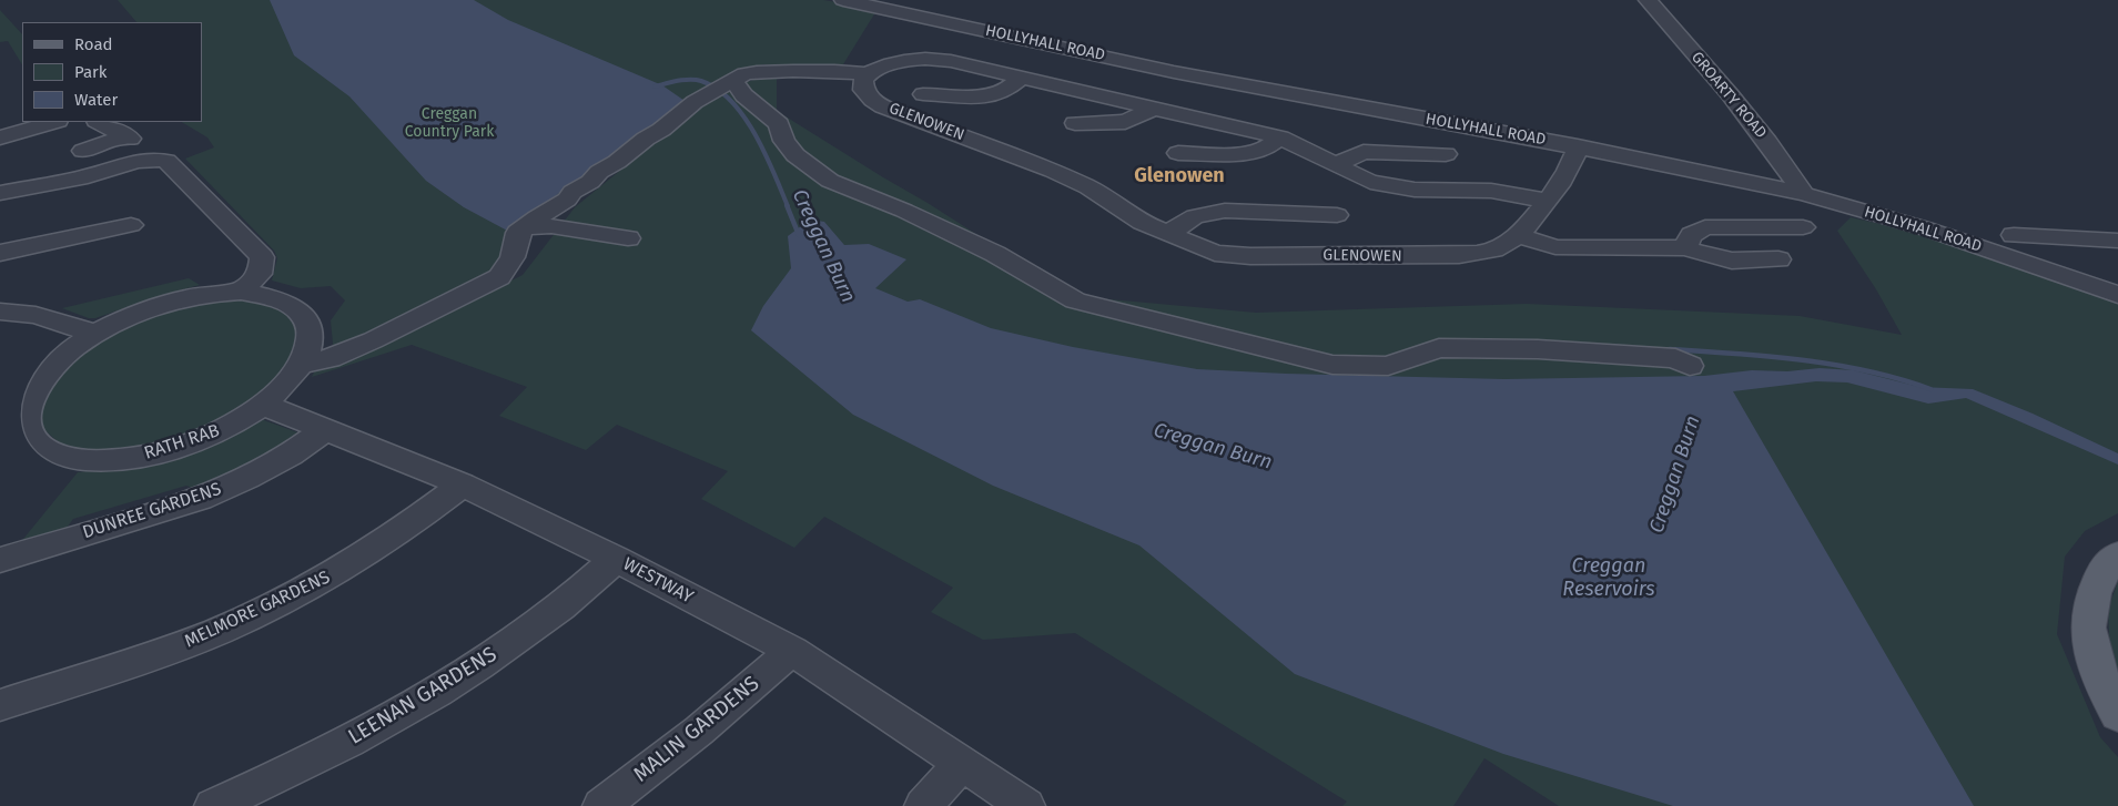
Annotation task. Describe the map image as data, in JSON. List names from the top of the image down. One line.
{"streets":{"street":["HOLLYHALL ROAD","GROARTY ROAD","GLENOWEN","RATH RAB","DUNREE GARDENS","WESTWAY","MELMORE GARDENS","LEENAN GARDENS","MALIN GARDENS"]},"crossings":[["HOLLYHALL ROAD","GROARTY ROAD"],["HOLLYHALL ROAD","GLENOWEN"],["RATH RAB","WESTWAY"],["DUNREE GARDENS","WESTWAY"],["WESTWAY","MELMORE GARDENS"],["WESTWAY","LEENAN GARDENS"],["WESTWAY","MALIN GARDENS"]],"districts":["Glenowen"],"water":["Creggan Burn","Creggan Reservoirs"],"parks":["Creggan Country Park"],"legend":["Road","Park","Water"]}
